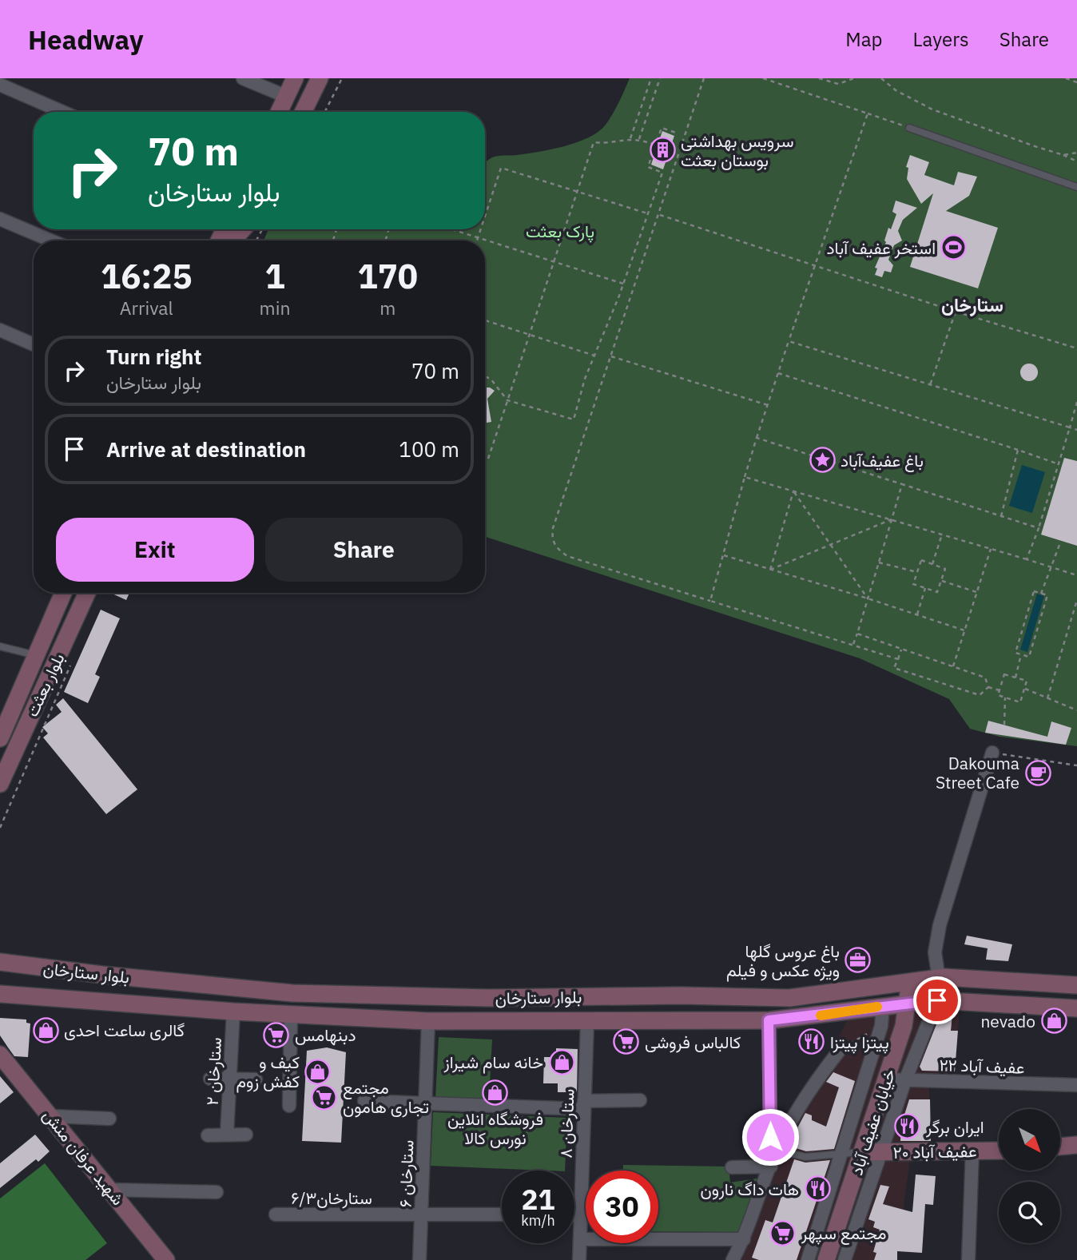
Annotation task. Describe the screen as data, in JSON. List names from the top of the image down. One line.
{"streets":{"main road":["بلوار بعثت","بلوار ستارخان","خیابان عفیف آباد","عفیف آباد ۲۰","شهید عرفان منش"],"street":["عفیف آباد ۲۲","۲ ستارخان","ستارخان ۸","ستارخان ۶","ستارخان۶/۳"]},"crossings":[["بلوار ستارخان","۲ ستارخان"],["بلوار ستارخان","خیابان عفیف آباد"],["بلوار ستارخان","ستارخان ۸"],["بلوار ستارخان","ستارخان ۶"],["عفیف آباد ۲۲","خیابان عفیف آباد"],["خیابان عفیف آباد","عفیف آباد ۲۰"],["ستارخان ۶","ستارخان۶/۳"]],"districts":["ستارخان"],"parks":["پارک بعثت"],"places":{"building":["سرویس بهداشتی بوستان بعثت"],"sports":["استخر عفیف آباد"],"place":["باغ عفیف‌آباد"],"cafe":["Dakouma Street Cafe"],"office":["باغ عروس گلها ویژه عکس و فیلم"],"shop":["nevado","گالری ساعت احدی","خانه سام شیراز","کیف و کفش زوم","فروشگاه انلاین نورس کالا"],"supermarket":["دبنهامس","کالباس فروشی","مجتمع تجاری هامون","مجتمع سپهر"],"restaurant":["پیتزا پیتزا","ایران برگر","هات داگ نارون"]},"north":"bottom right","page":{"header":"Headway","nav":["Map","Layers","Share"],"turn":["70 m","بلوار ستارخان"],"eta":["16:25","Arrival","1","min","170","m"],"list":[{"name":"Turn right","note":"بلوار ستارخان","value":"70 m"},{"name":"Arrive at destination","value":"100 m"}],"buttons":["Exit","Share"],"speed":"21 km/h","limit":"30"}}
